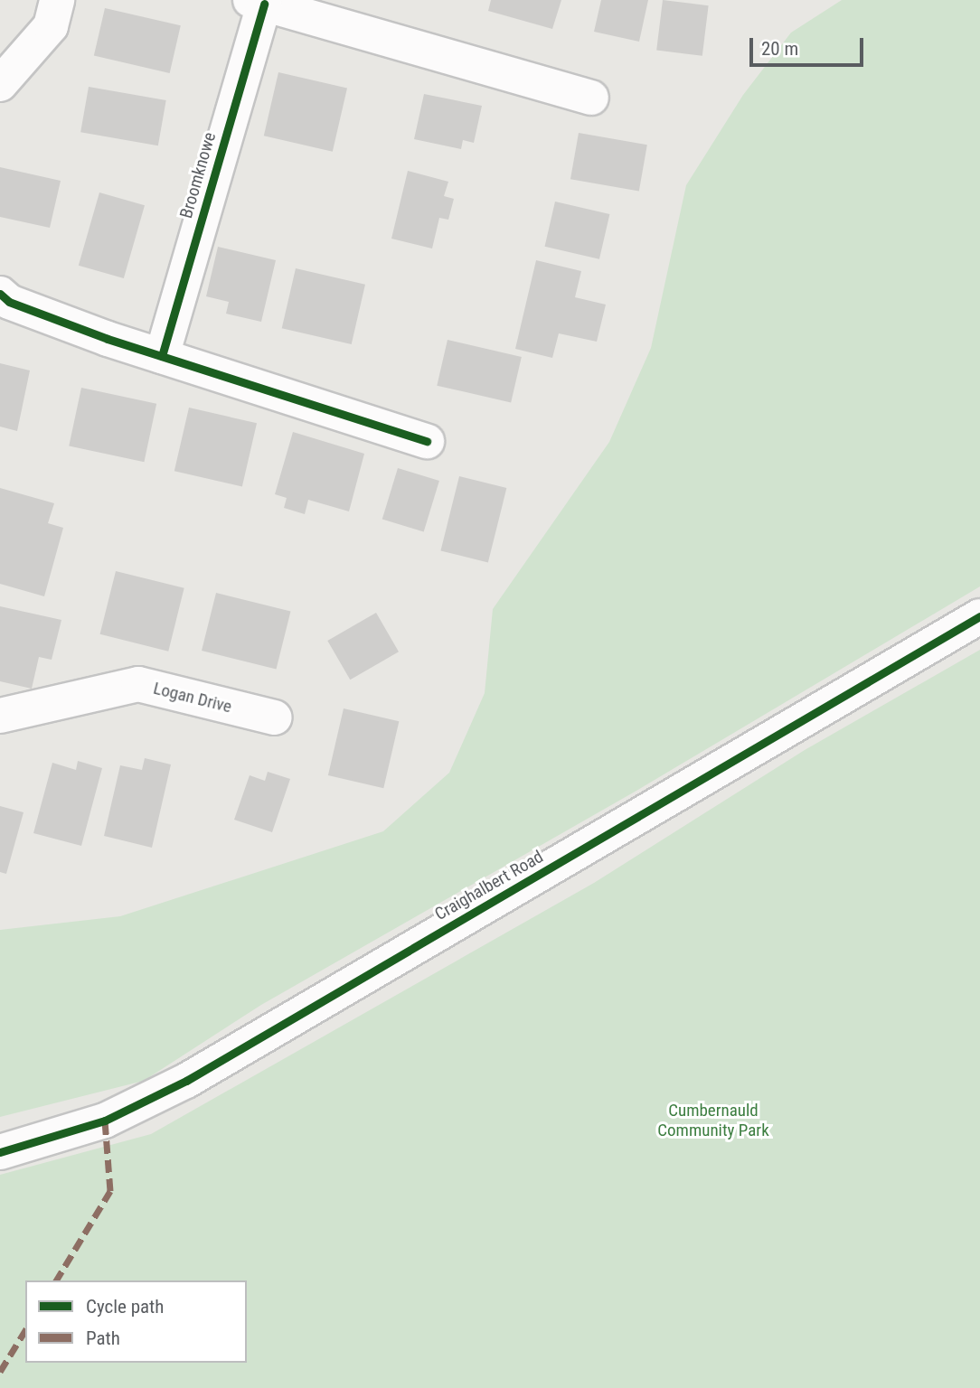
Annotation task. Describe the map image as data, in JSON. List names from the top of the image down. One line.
{"streets":{"street":["Broomknowe","Logan Drive","Craighalbert Road"]},"parks":["Cumbernauld Community Park"],"legend":["Cycle path","Path"],"scale_bar":"20 m"}
